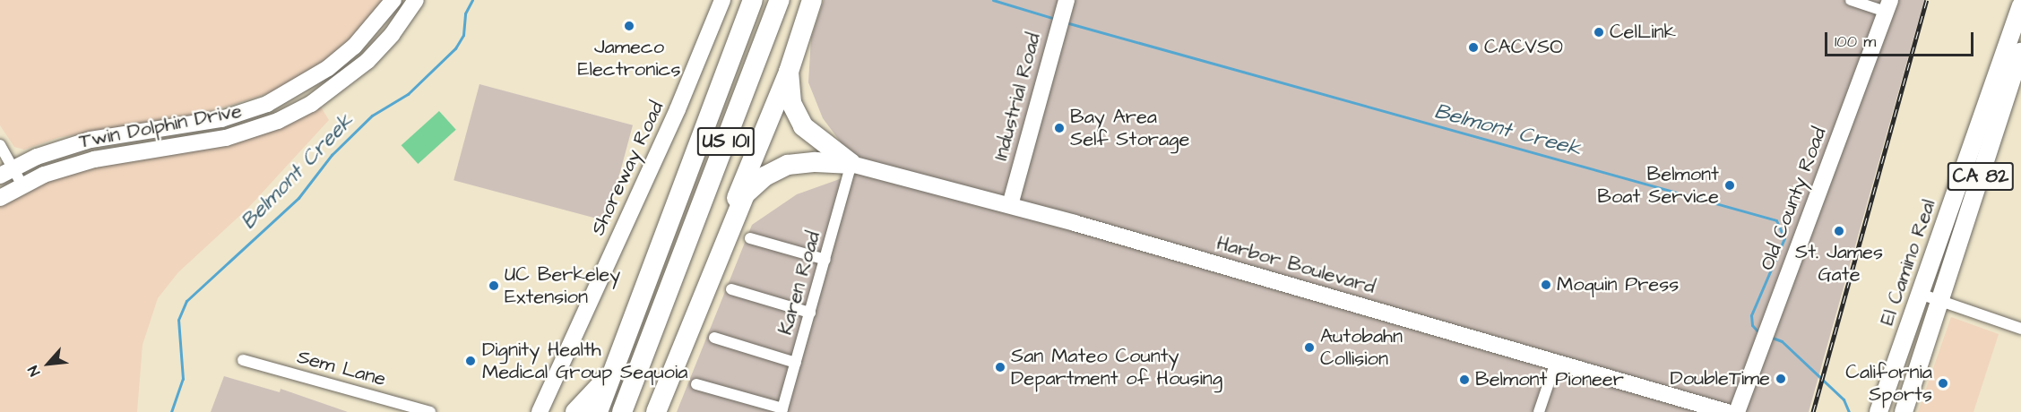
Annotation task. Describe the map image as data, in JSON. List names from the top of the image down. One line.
{"streets":{"highway":["US 101"],"main road":["Industrial Road","Twin Dolphin Drive","Shoreway Road","CA 82","Old County Road","El Camino Real","Harbor Boulevard"],"street":["Karen Road","Sem Lane"]},"crossings":[["Industrial Road","Harbor Boulevard"],["Harbor Boulevard","Karen Road"]],"water":["Belmont Creek"],"places":["Jameco Electronics","CelLink","CACVSO","Bay Area Self Storage","Belmont Boat Service","St. James Gate","Moquin Press","UC Berkeley Extension","Autobahn Collision","Dignity Health Medical Group Sequoia","San Mateo County Department of Housing","DoubleTime","Belmont Pioneer","California Sports"],"scale_bar":"100 m","north":"bottom left"}
